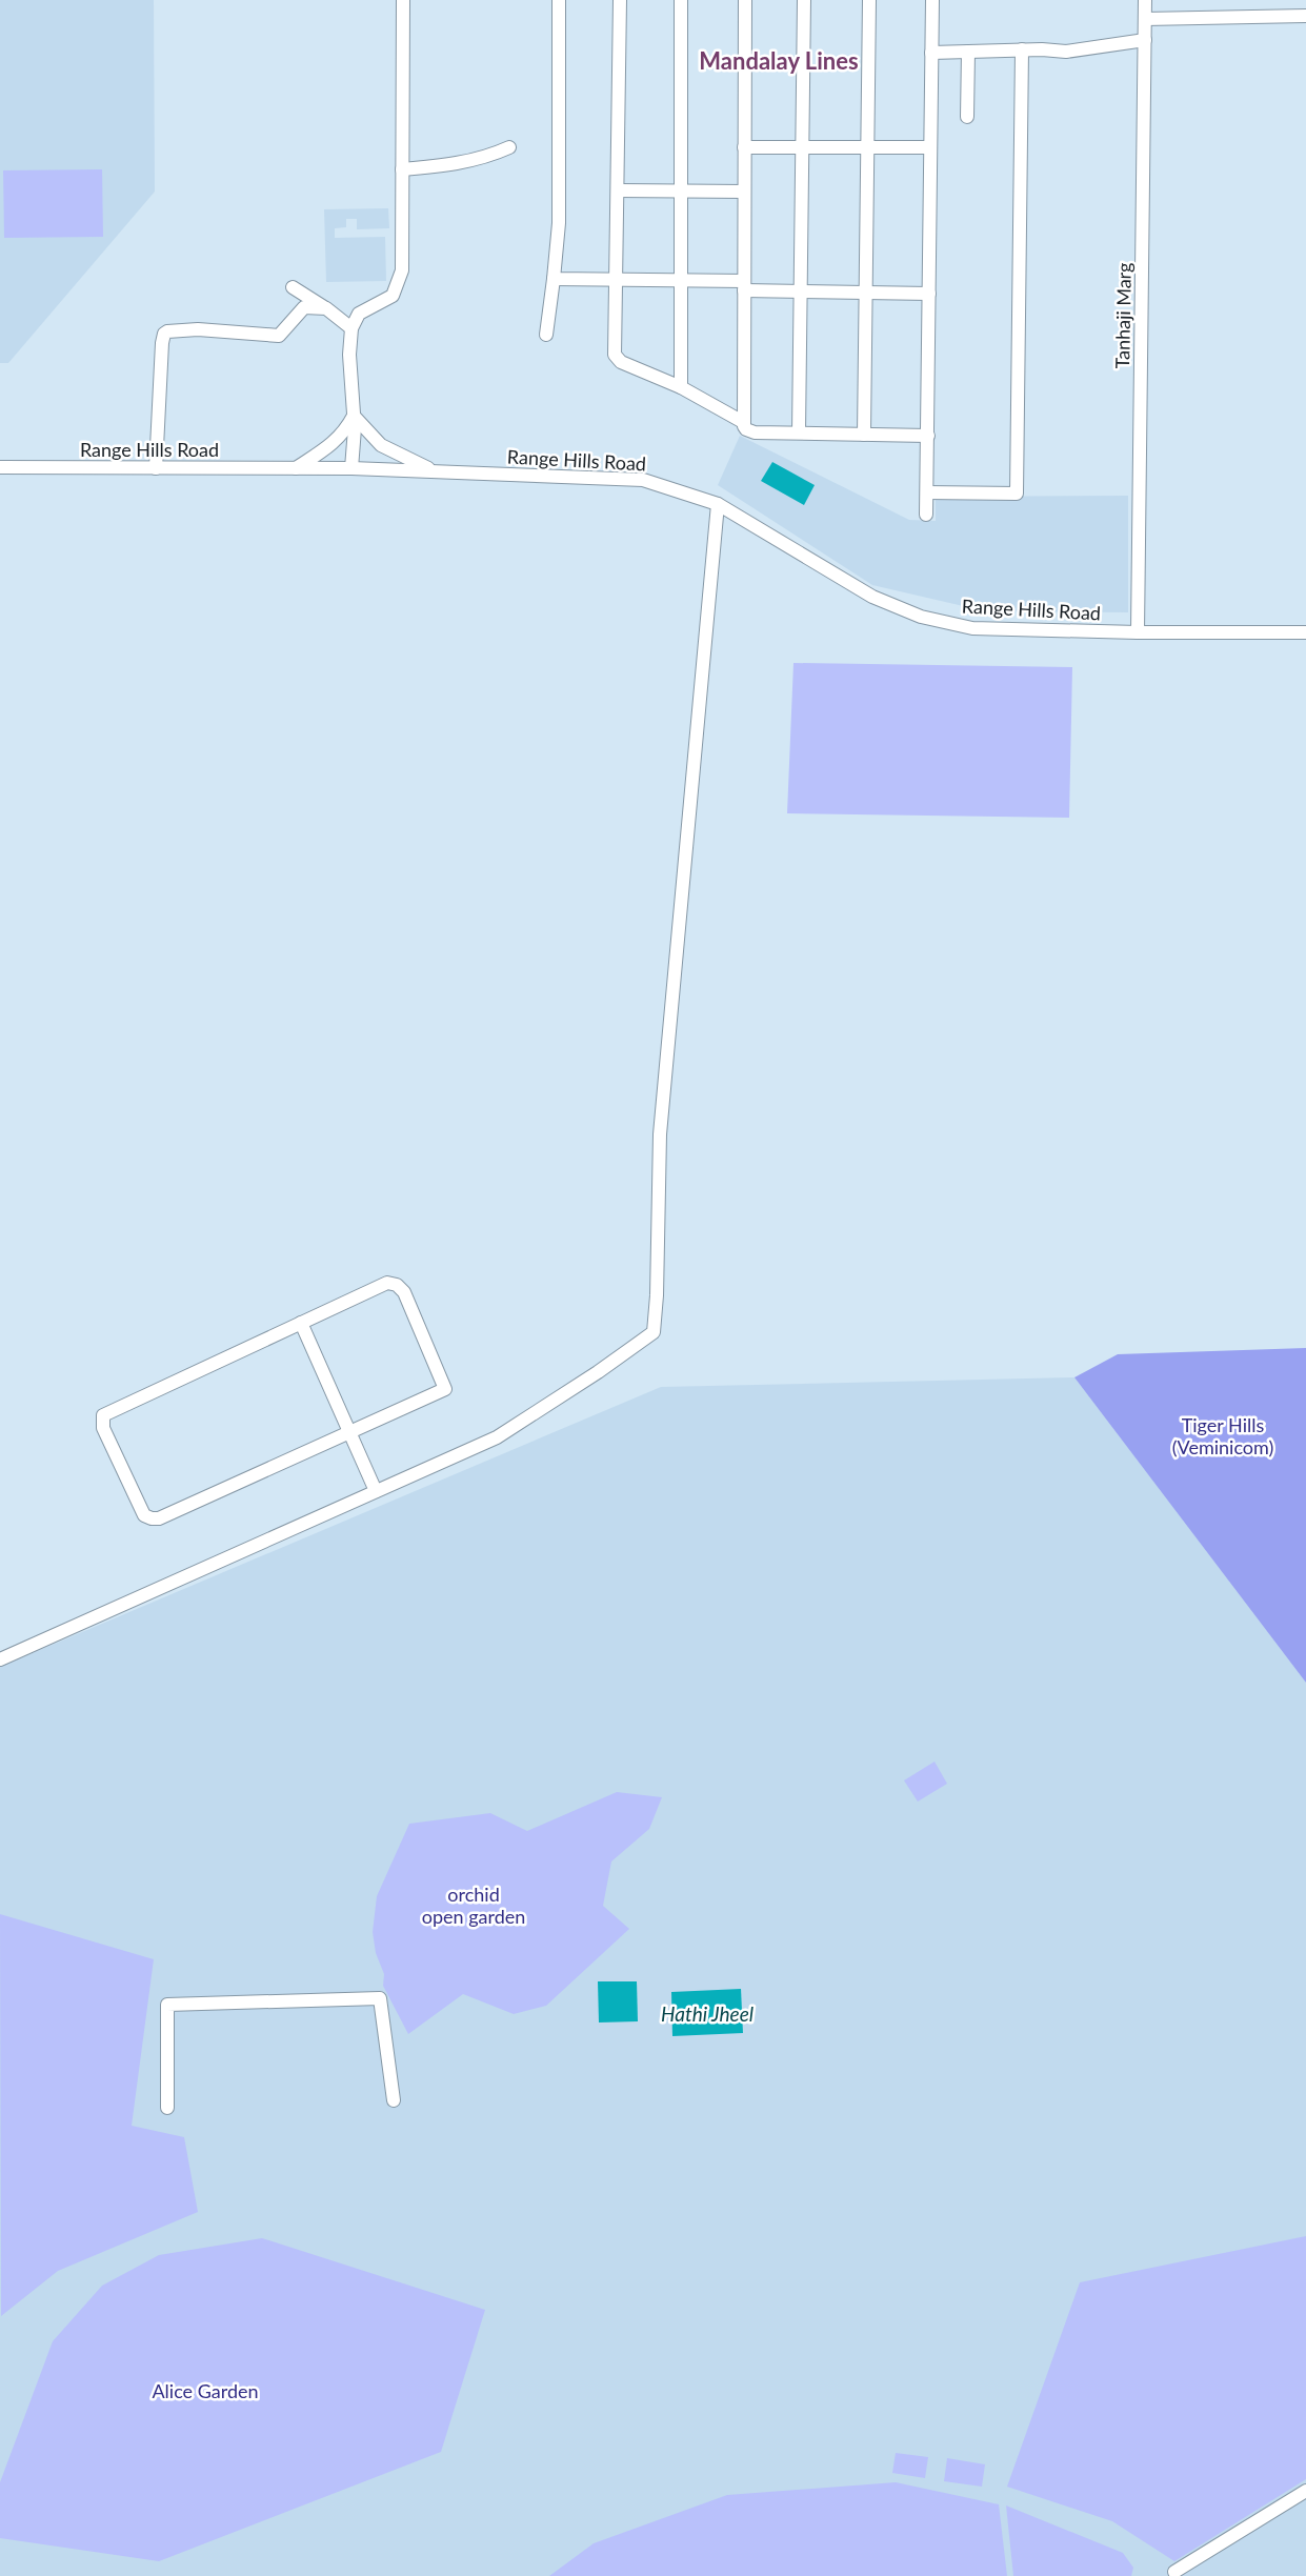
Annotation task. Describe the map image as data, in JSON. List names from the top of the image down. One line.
{"streets":{"street":["Tanhaji Marg","Range Hills Road"]},"crossings":[["Tanhaji Marg","Range Hills Road"]],"districts":["Mandalay Lines"],"water":["Hathi Jheel"],"parks":["Tiger Hills (Veminicom)","orchid open garden","Alice Garden"]}
